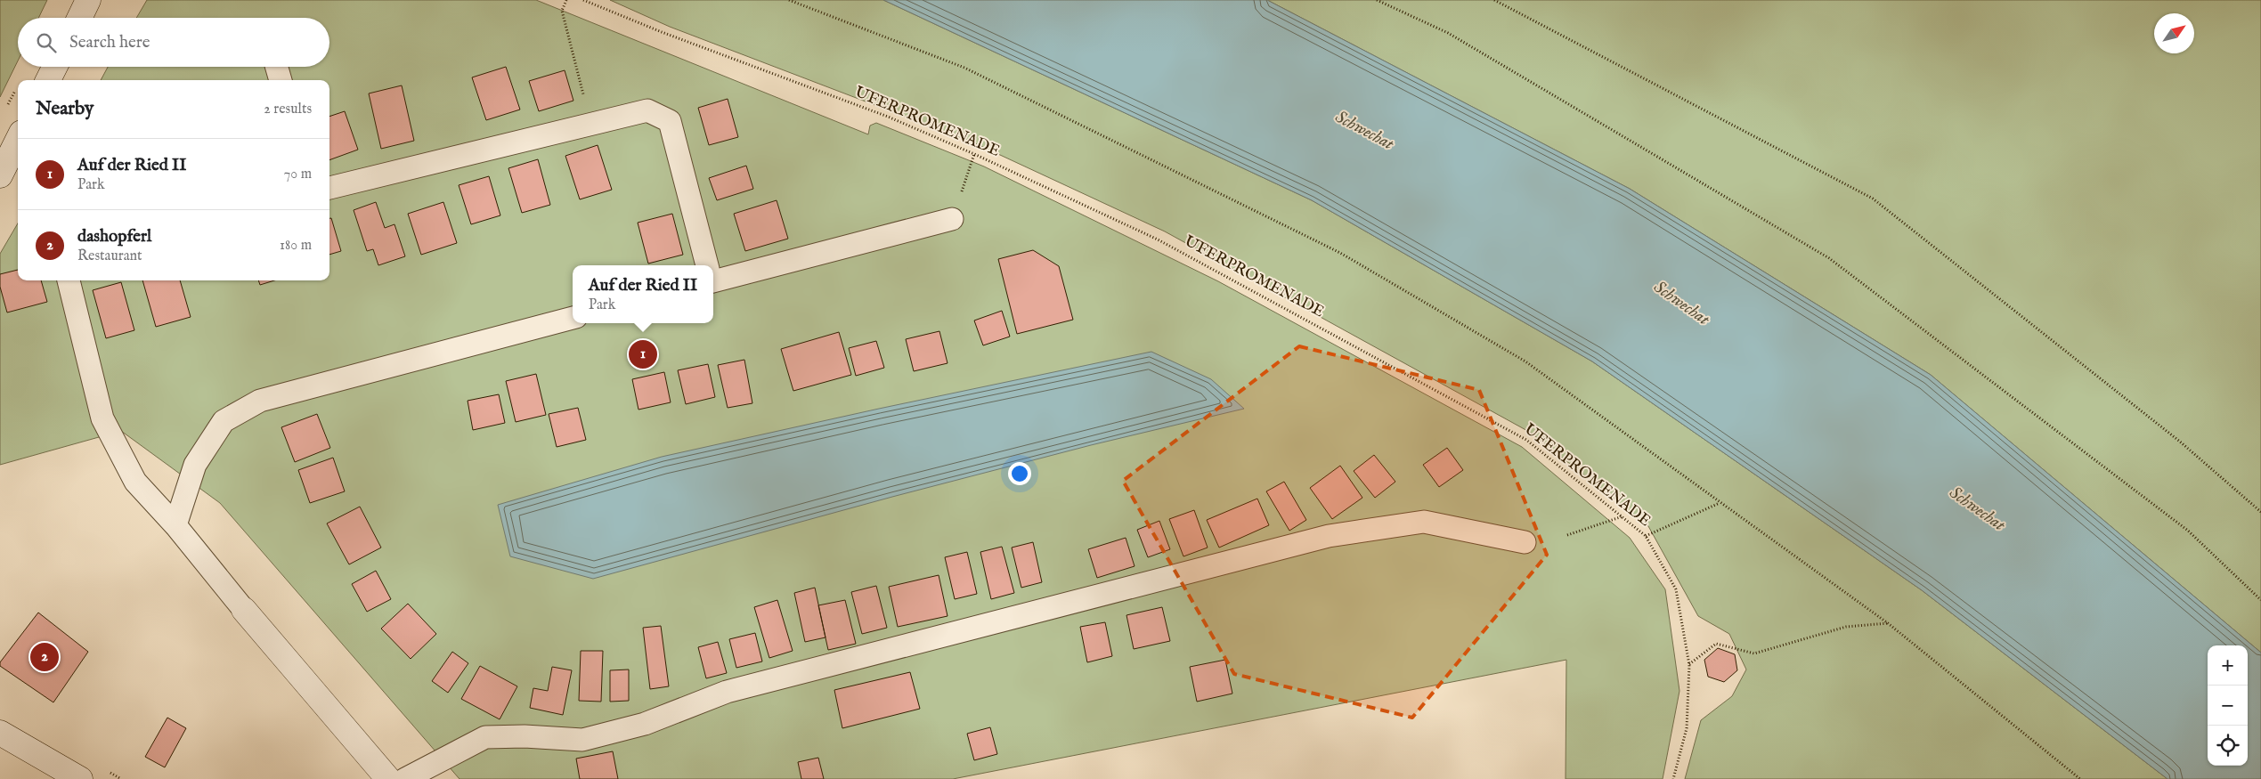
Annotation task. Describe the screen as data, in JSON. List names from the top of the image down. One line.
{"streets":{"path":["UFERPROMENADE"]},"water":["Schwechat"],"north":"top right","page":{"search":"Search here","heading":["Nearby","2 results"],"list":[{"mark":"1","name":"Auf der Ried II","note":"Park","value":"70 m"},{"mark":"2","name":"dashopferl","note":"Restaurant","value":"180 m"}],"popup":["Auf der Ried II","Park"],"pins":["1","2"],"map_buttons":["+","−"]}}
